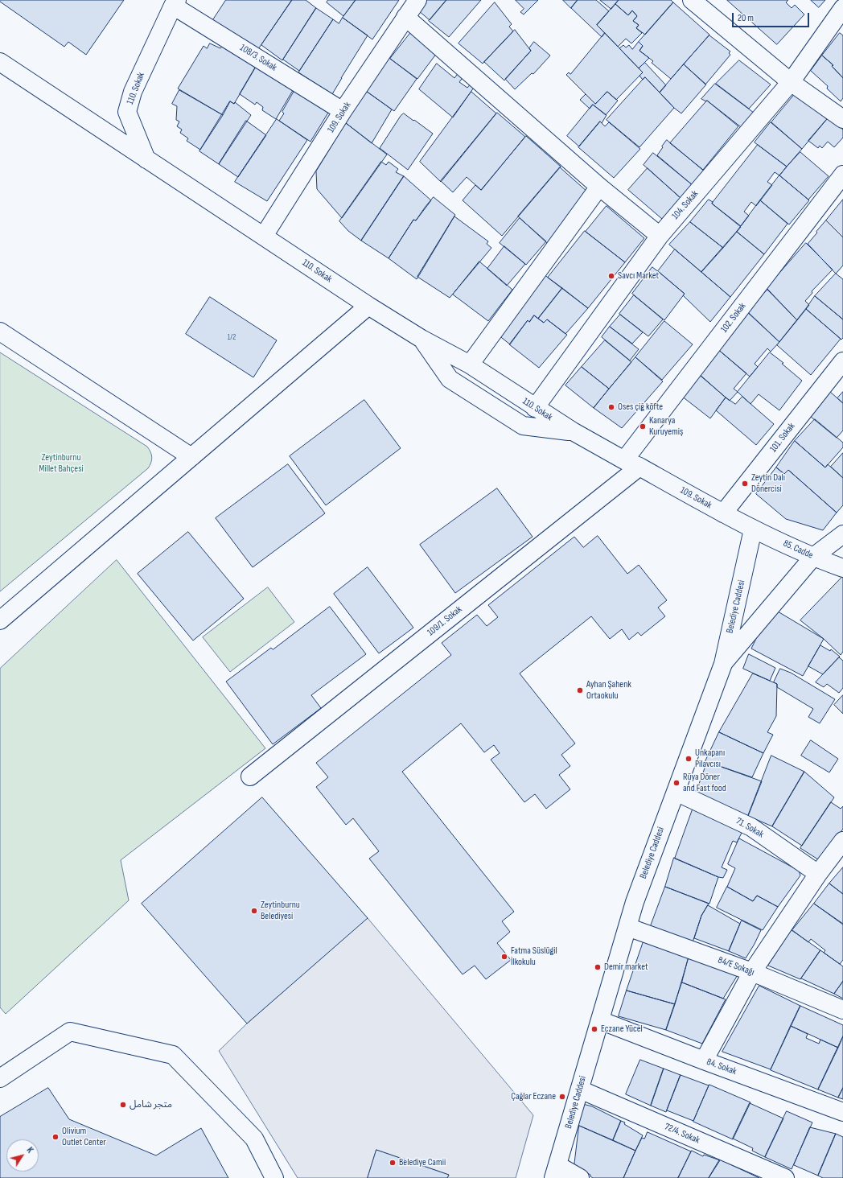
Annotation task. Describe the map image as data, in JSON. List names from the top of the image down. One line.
{"streets":{"street":["108/3. Sokak","110. Sokak","109. Sokak","104. Sokak","102. Sokak","101. Sokak","85. Cadde","Belediye Caddesi","109/1. Sokak","71. Sokak","84/E Sokağı","84. Sokak","72/4. Sokak"]},"crossings":[["108/3. Sokak","110. Sokak"],["108/3. Sokak","109. Sokak"],["110. Sokak","109. Sokak"],["110. Sokak","104. Sokak"],["110. Sokak","102. Sokak"],["110. Sokak","109/1. Sokak"],["109. Sokak","102. Sokak"],["109. Sokak","101. Sokak"],["109. Sokak","85. Cadde"],["109. Sokak","Belediye Caddesi"],["109. Sokak","109/1. Sokak"],["102. Sokak","109/1. Sokak"],["85. Cadde","Belediye Caddesi"],["Belediye Caddesi","71. Sokak"],["Belediye Caddesi","84/E Sokağı"],["Belediye Caddesi","84. Sokak"],["Belediye Caddesi","72/4. Sokak"]],"parks":["Zeytinburnu Millet Bahçesi"],"places":["Savcı Market","Oses çiğ köfte","Kanarya Kuruyemiş","Zeytin Dalı Dönercisi","Ayhan Şahenk Ortaokulu","Unkapanı Pilavcısı","Rüya Döner and Fast food","Zeytinburnu Belediyesi","Fatma Süslügil İlkokulu","Demir market","Eczane Yücel","Çağlar Eczane","متجر شامل","Olivium Outlet Center","Belediye Camii"],"house_numbers":["1/2"],"scale_bar":"20 m","north":"top right"}
